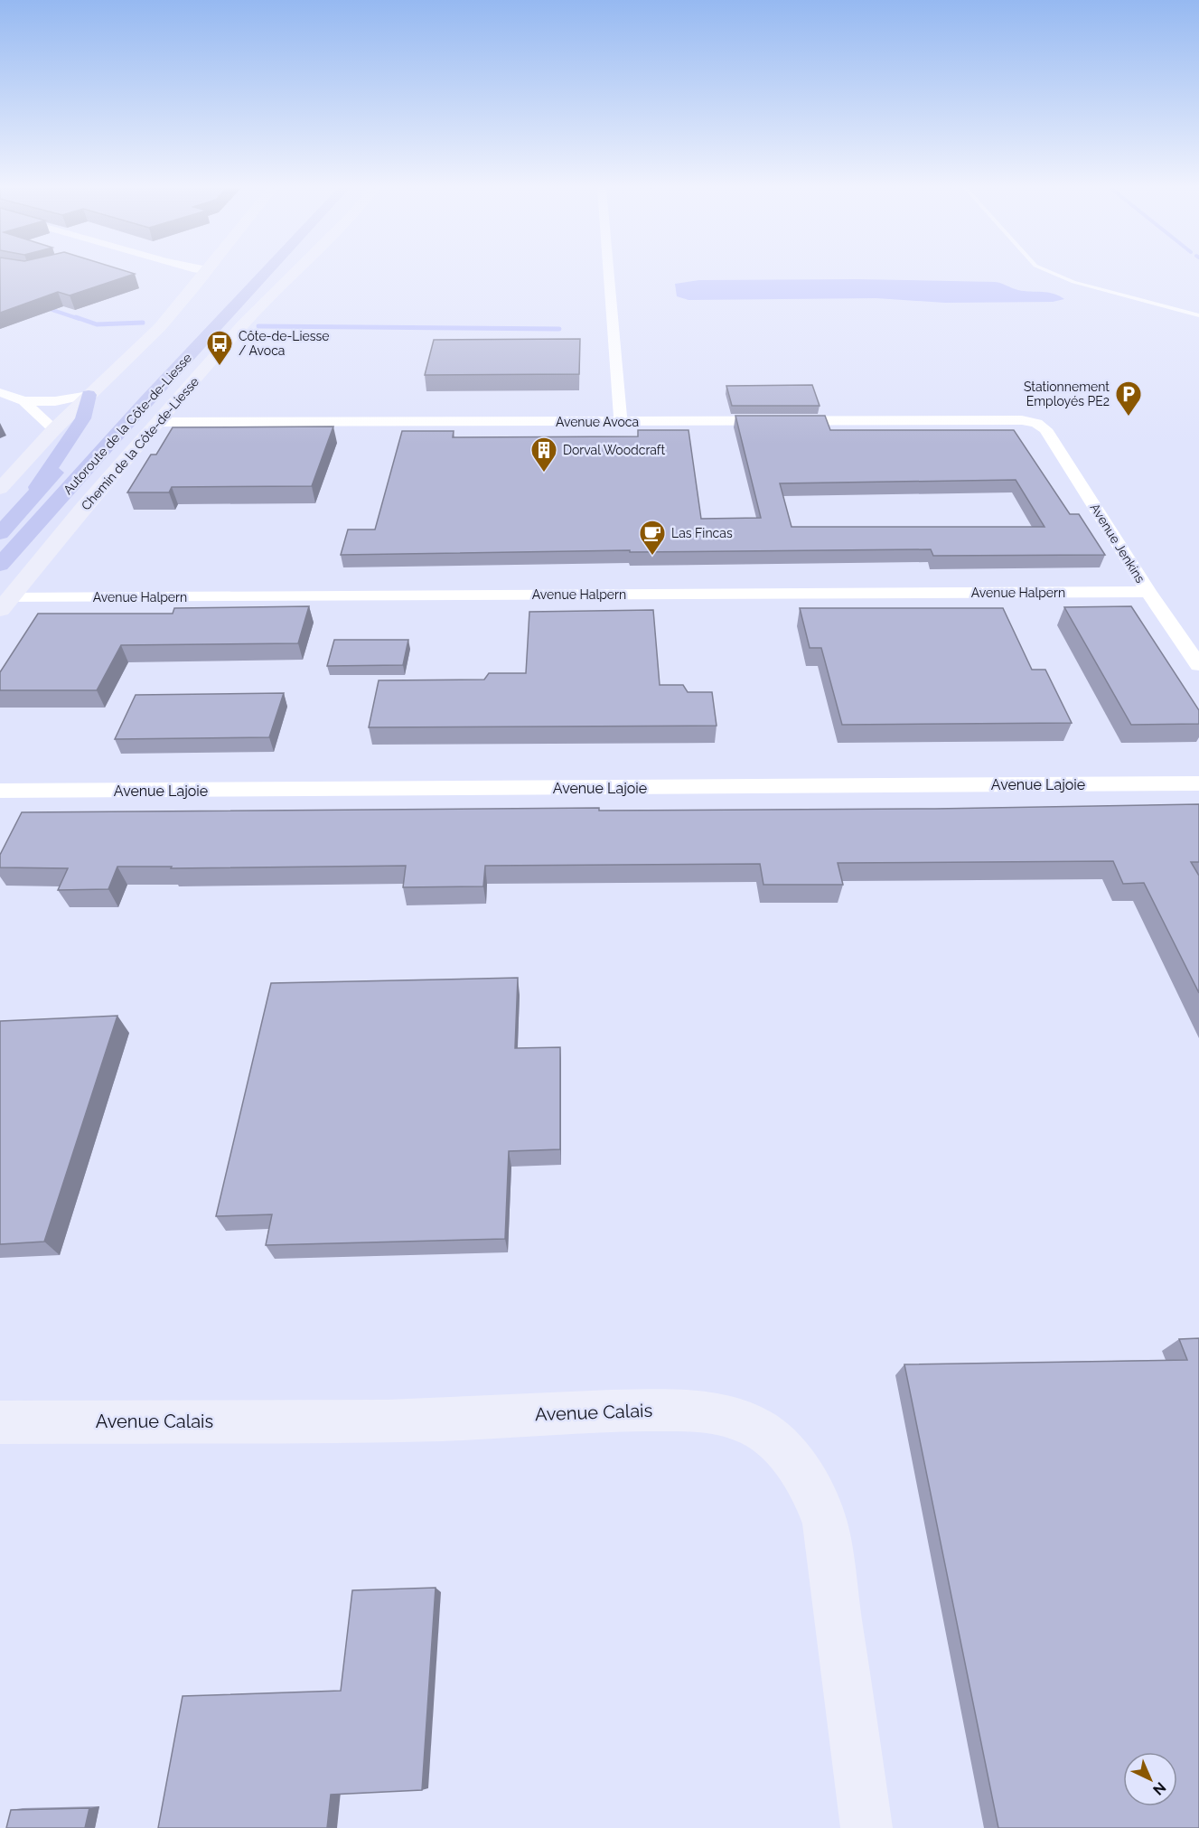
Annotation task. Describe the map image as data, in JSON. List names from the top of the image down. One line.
{"streets":{"highway":["Autoroute de la Côte-de-Liesse"],"main road":["Chemin de la Côte-de-Liesse","Avenue Calais"],"street":["Avenue Avoca","Avenue Jenkins","Avenue Halpern","Avenue Lajoie"]},"crossings":[["Avenue Avoca","Chemin de la Côte-de-Liesse"],["Avenue Avoca","Avenue Jenkins"],["Chemin de la Côte-de-Liesse","Avenue Halpern"],["Avenue Jenkins","Avenue Halpern"]],"places":{"bus stop":["Côte-de-Liesse / Avoca"],"parking":["Stationnement Employés PE2"],"building":["Dorval Woodcraft"],"cafe":["Las Fincas"]},"north":"bottom right"}
